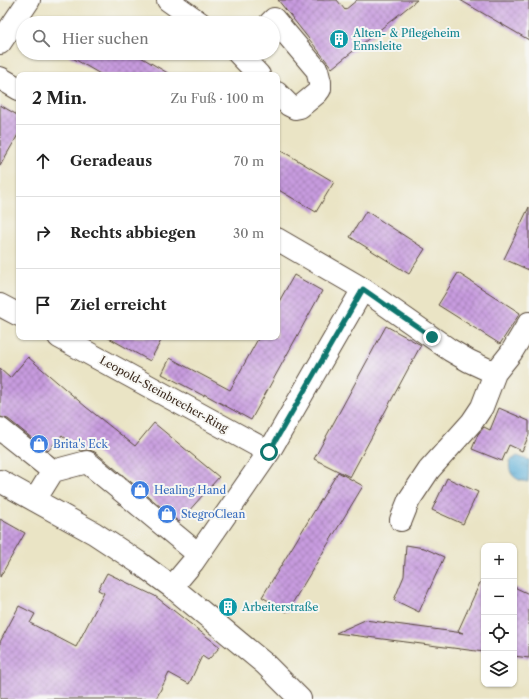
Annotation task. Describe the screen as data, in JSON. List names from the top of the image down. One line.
{"streets":{"street":["Leopold-Steinbrecher-Ring"]},"places":{"building":["Alten- & Pflegeheim Ennsleite","Arbeiterstraße"],"shop":["Brita's Eck","Healing Hand","StegroClean"]},"page":{"search":"Hier suchen","heading":["2 Min.","Zu Fuß · 100 m"],"list":[["Geradeaus","70 m"],["Rechts abbiegen","30 m"],"Ziel erreicht"],"map_buttons":["+","−"]}}
